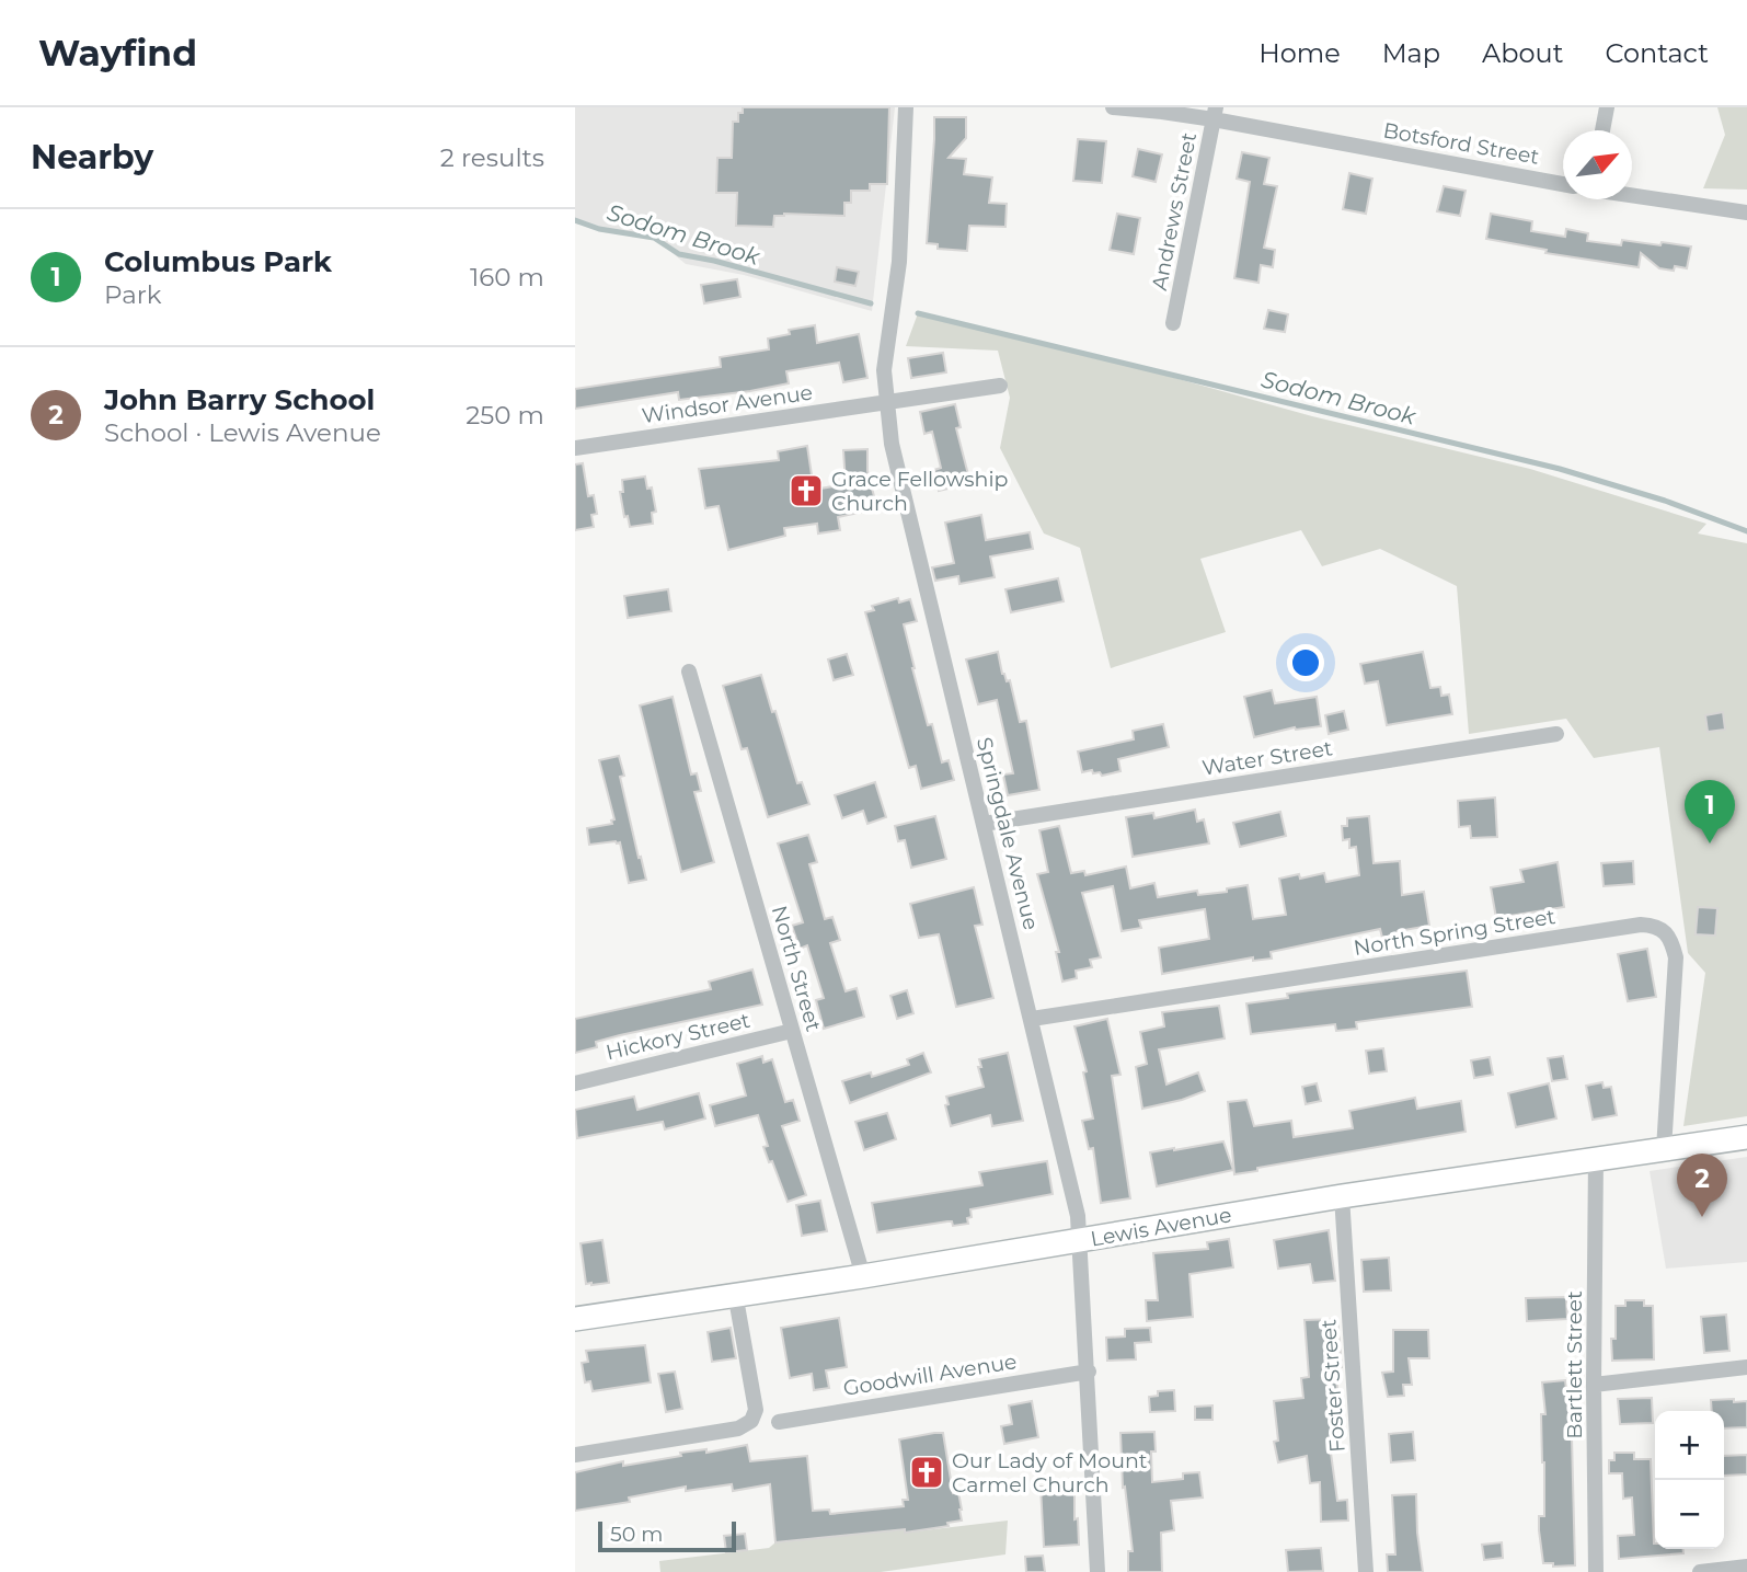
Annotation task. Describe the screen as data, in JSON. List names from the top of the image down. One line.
{"streets":{"main road":["Lewis Avenue"],"street":["Botsford Street","Andrews Street","Windsor Avenue","Water Street","Springdale Avenue","North Spring Street","North Street","Hickory Street","Bartlett Street","Goodwill Avenue","Foster Street"]},"crossings":[["Botsford Street","Andrews Street"],["Windsor Avenue","Springdale Avenue"],["Water Street","Springdale Avenue"],["Springdale Avenue","North Spring Street"],["Springdale Avenue","Lewis Avenue"],["Springdale Avenue","Goodwill Avenue"],["North Spring Street","Lewis Avenue"],["North Street","Hickory Street"],["North Street","Lewis Avenue"],["Lewis Avenue","Bartlett Street"],["Lewis Avenue","Foster Street"]],"water":["Sodom Brook"],"places":{"church":["Grace Fellowship Church","Our Lady of Mount Carmel Church"]},"scale_bar":"50 m","north":"top right","page":{"header":"Wayfind","nav":["Home","Map","About","Contact"],"heading":["Nearby","2 results"],"list":[{"mark":"1","name":"Columbus Park","note":"Park","value":"160 m"},{"mark":"2","name":"John Barry School","note":"School · Lewis Avenue","value":"250 m"}],"pins":["1","2"],"map_buttons":["+","−"],"scale":"50 m"}}
